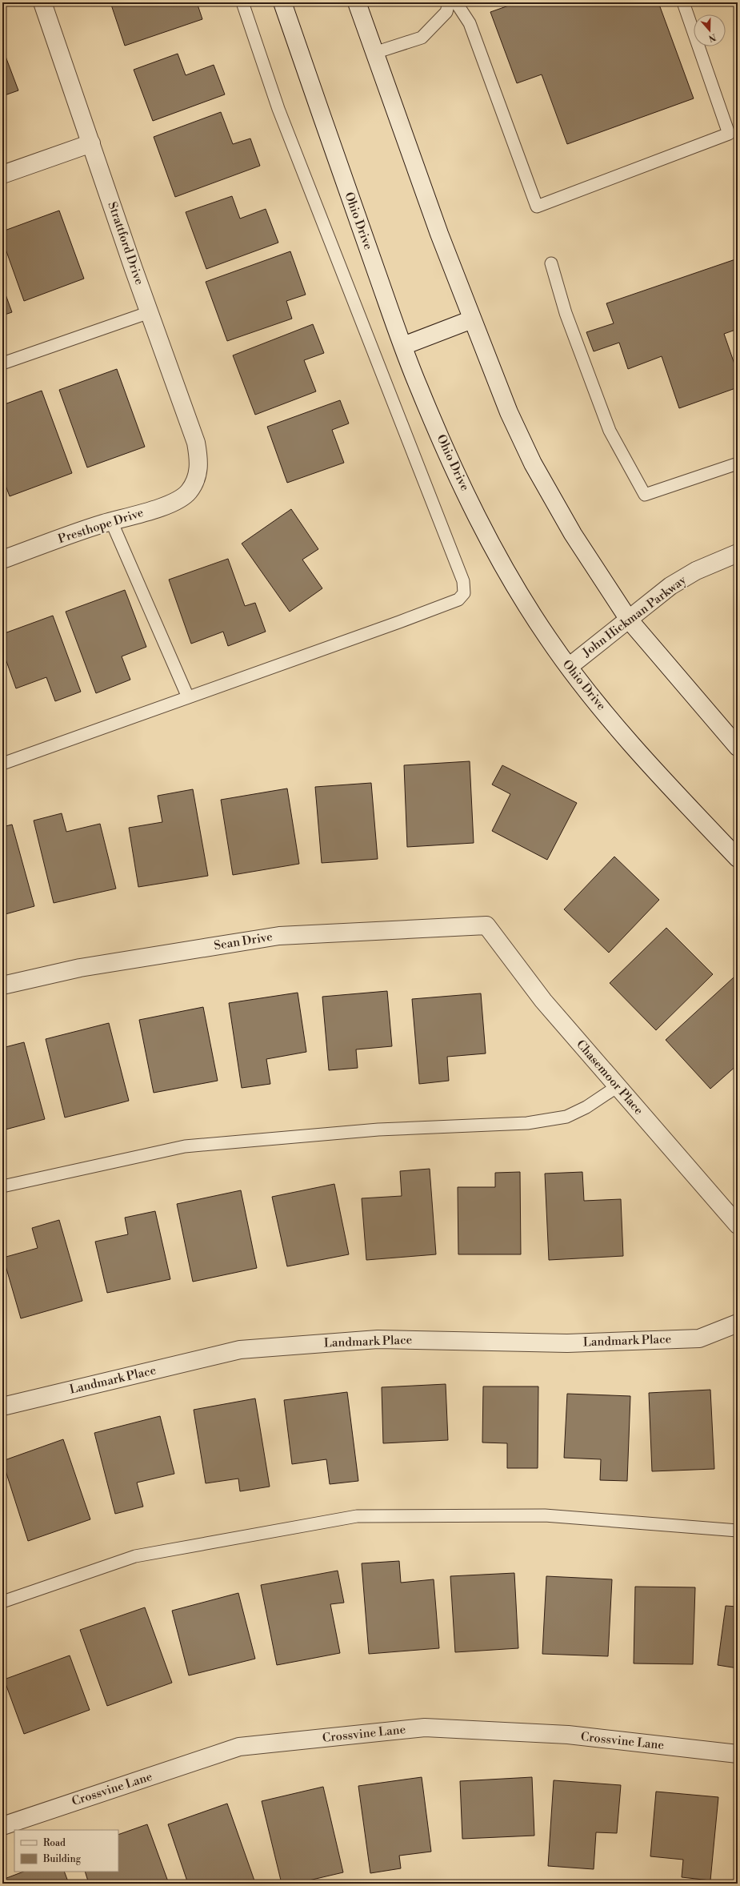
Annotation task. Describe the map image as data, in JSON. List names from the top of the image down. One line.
{"streets":{"street":["Ohio Drive","Strattford Drive","Presthope Drive","John Hickman Parkway","Sean Drive","Chasemoor Place","Landmark Place","Crossvine Lane"]},"crossings":[["Ohio Drive","John Hickman Parkway"],["Strattford Drive","Presthope Drive"],["Sean Drive","Chasemoor Place"]],"legend":["Road","Building"],"north":"bottom"}
